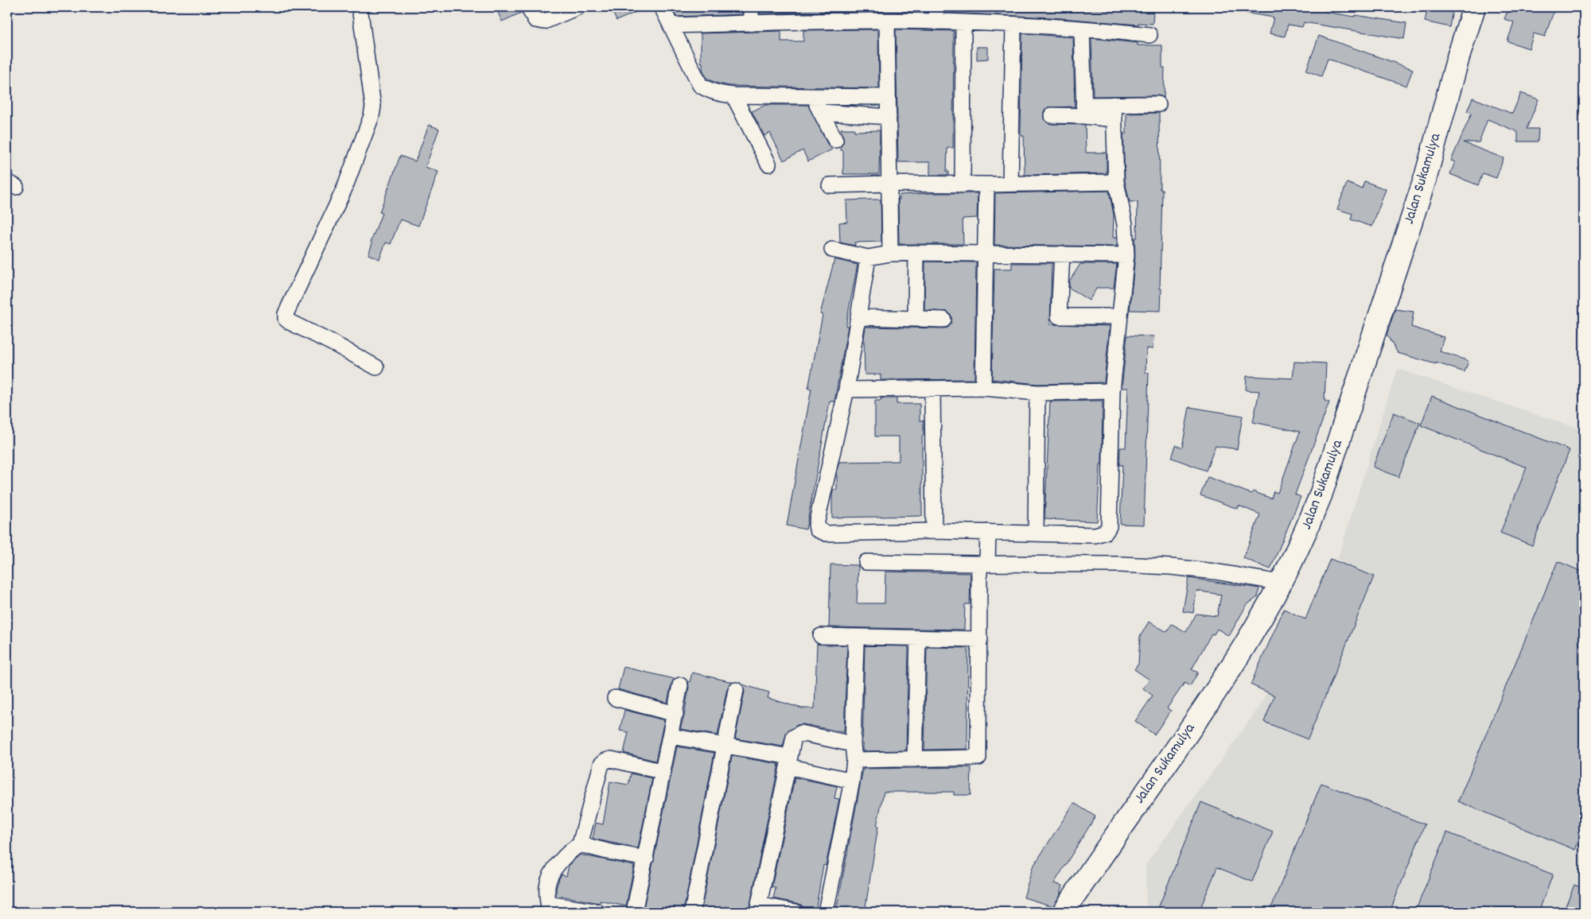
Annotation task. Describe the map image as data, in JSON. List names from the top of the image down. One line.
{"streets":{"main road":["Jalan Sukamulya"]}}
